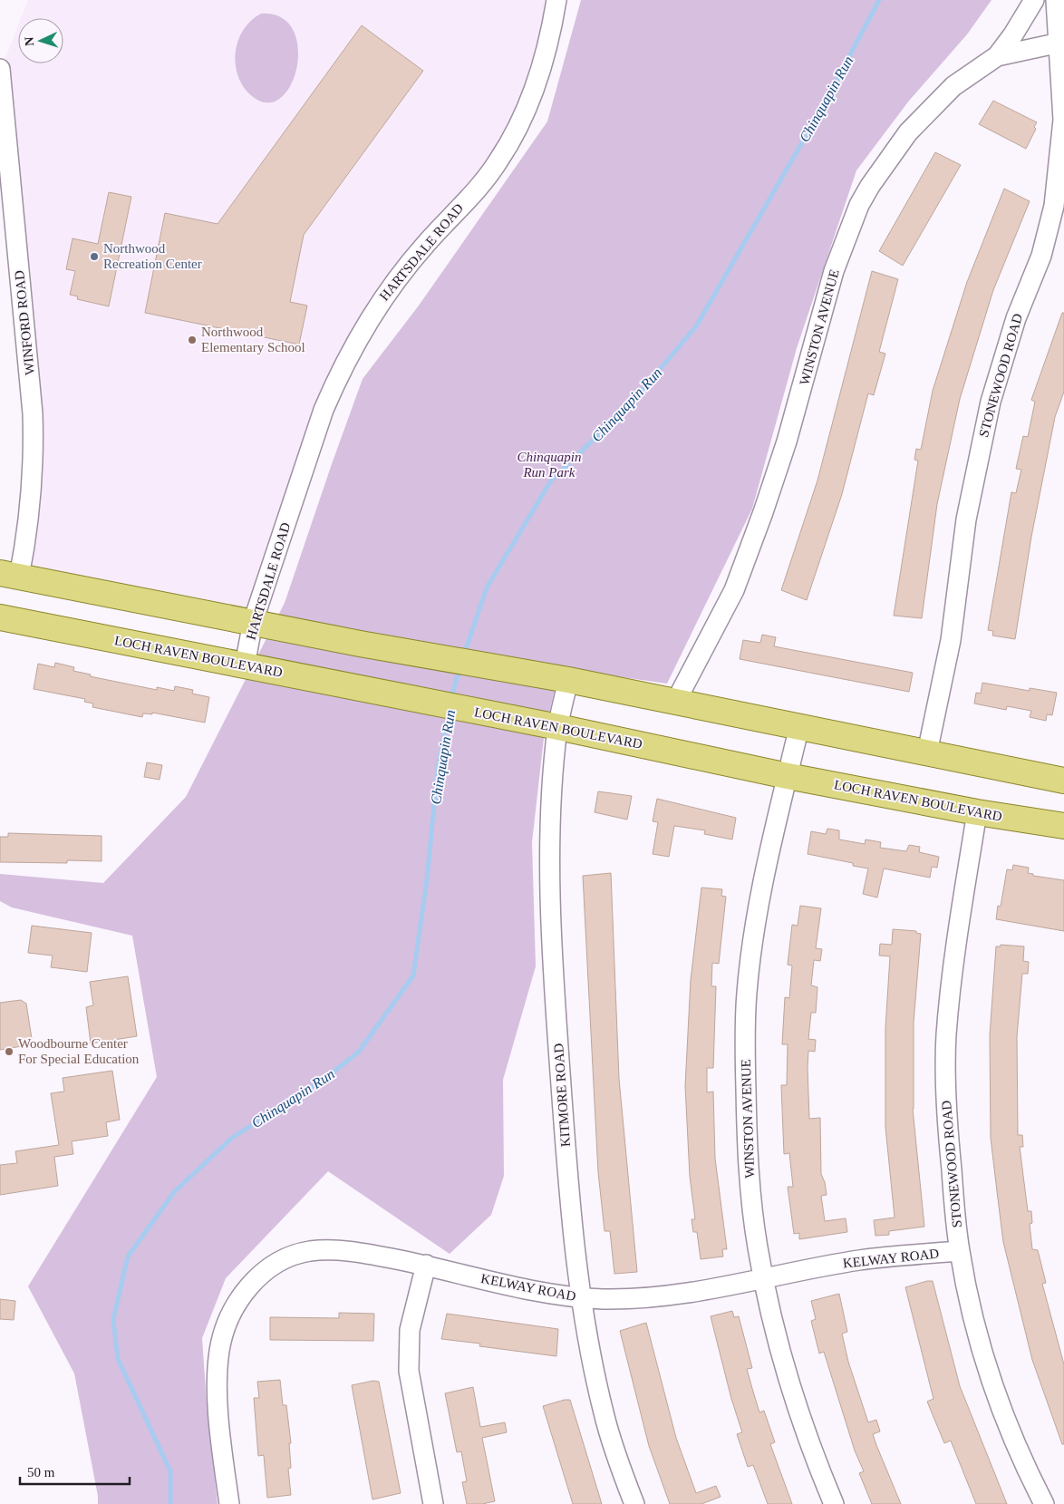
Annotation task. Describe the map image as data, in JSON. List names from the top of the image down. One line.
{"streets":{"main road":["LOCH RAVEN BOULEVARD"],"street":["HARTSDALE ROAD","WINFORD ROAD","WINSTON AVENUE","STONEWOOD ROAD","KITMORE ROAD","KELWAY ROAD"]},"crossings":[["HARTSDALE ROAD","LOCH RAVEN BOULEVARD"],["WINSTON AVENUE","LOCH RAVEN BOULEVARD"],["WINSTON AVENUE","KELWAY ROAD"],["STONEWOOD ROAD","LOCH RAVEN BOULEVARD"],["STONEWOOD ROAD","KELWAY ROAD"],["LOCH RAVEN BOULEVARD","KITMORE ROAD"],["KITMORE ROAD","KELWAY ROAD"]],"water":["Chinquapin Run"],"parks":["Chinquapin Run Park"],"places":["Northwood Recreation Center","Northwood Elementary School","Woodbourne Center For Special Education"],"scale_bar":"50 m","north":"left"}
